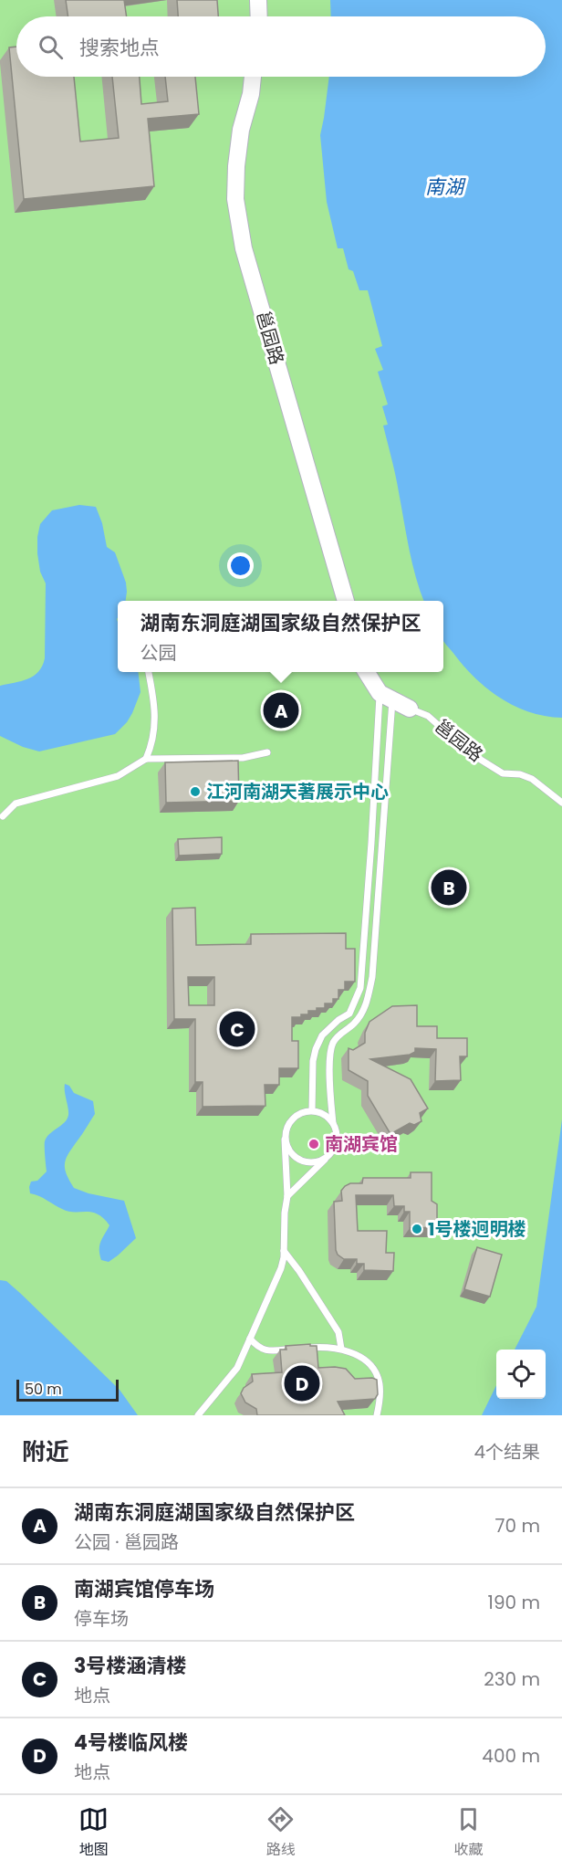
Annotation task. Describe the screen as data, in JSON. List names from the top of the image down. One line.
{"streets":{"street":["邕园路"]},"water":["南湖"],"places":["江河南湖天著展示中心","南湖宾馆","1号楼迥明楼"],"scale_bar":"50 m","page":{"search":"搜索地点","popup":["湖南东洞庭湖国家级自然保护区","公园"],"pins":["A","B","C","D"],"scale":"50 m","heading":["附近","4个结果"],"list":[{"mark":"A","name":"湖南东洞庭湖国家级自然保护区","note":"公园 · 邕园路","value":"70 m"},{"mark":"B","name":"南湖宾馆停车场","note":"停车场","value":"190 m"},{"mark":"C","name":"3号楼涵清楼","note":"地点","value":"230 m"},{"mark":"D","name":"4号楼临风楼","note":"地点","value":"400 m"}],"nav":["地图","路线","收藏"]}}
